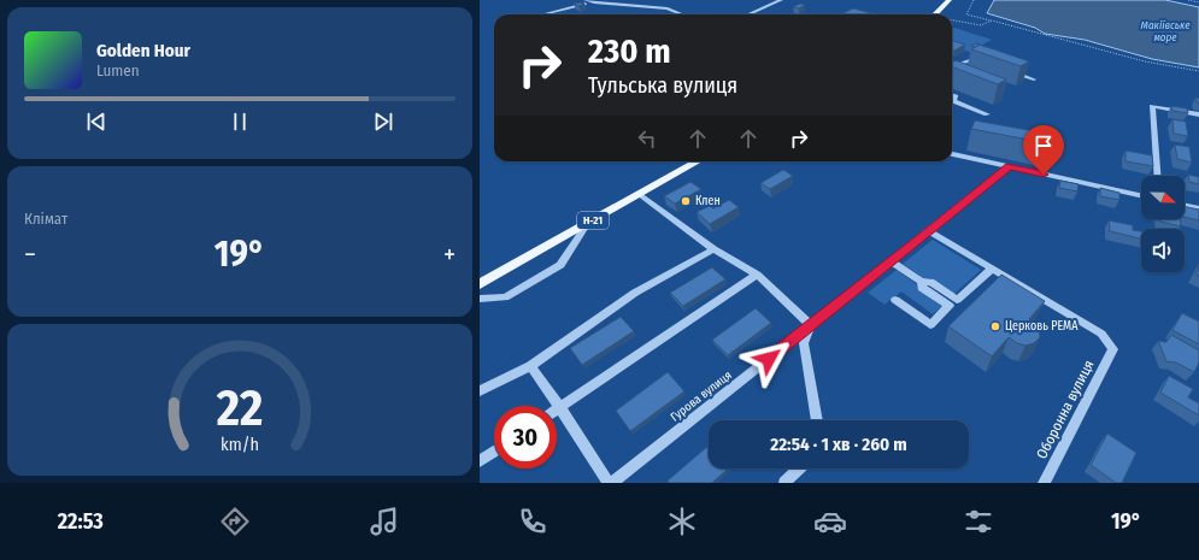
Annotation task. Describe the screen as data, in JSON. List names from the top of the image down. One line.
{"streets":{"main road":["Н-21"],"street":["Гурова вулиця","Оборонна вулиця"]},"water":["Макіївське море"],"places":["Клен","Церковь РЕМА"],"north":"right","page":{"turn":["230 m","Тульська вулиця"],"song":["Golden Hour","Lumen"],"tile":"Клімат","heat":["−","19°","+"],"limit":"30","trip":"22:54 · 1 хв · 260 m","tabs":["22:53","19°"],"gauge":["22","km/h"]}}
